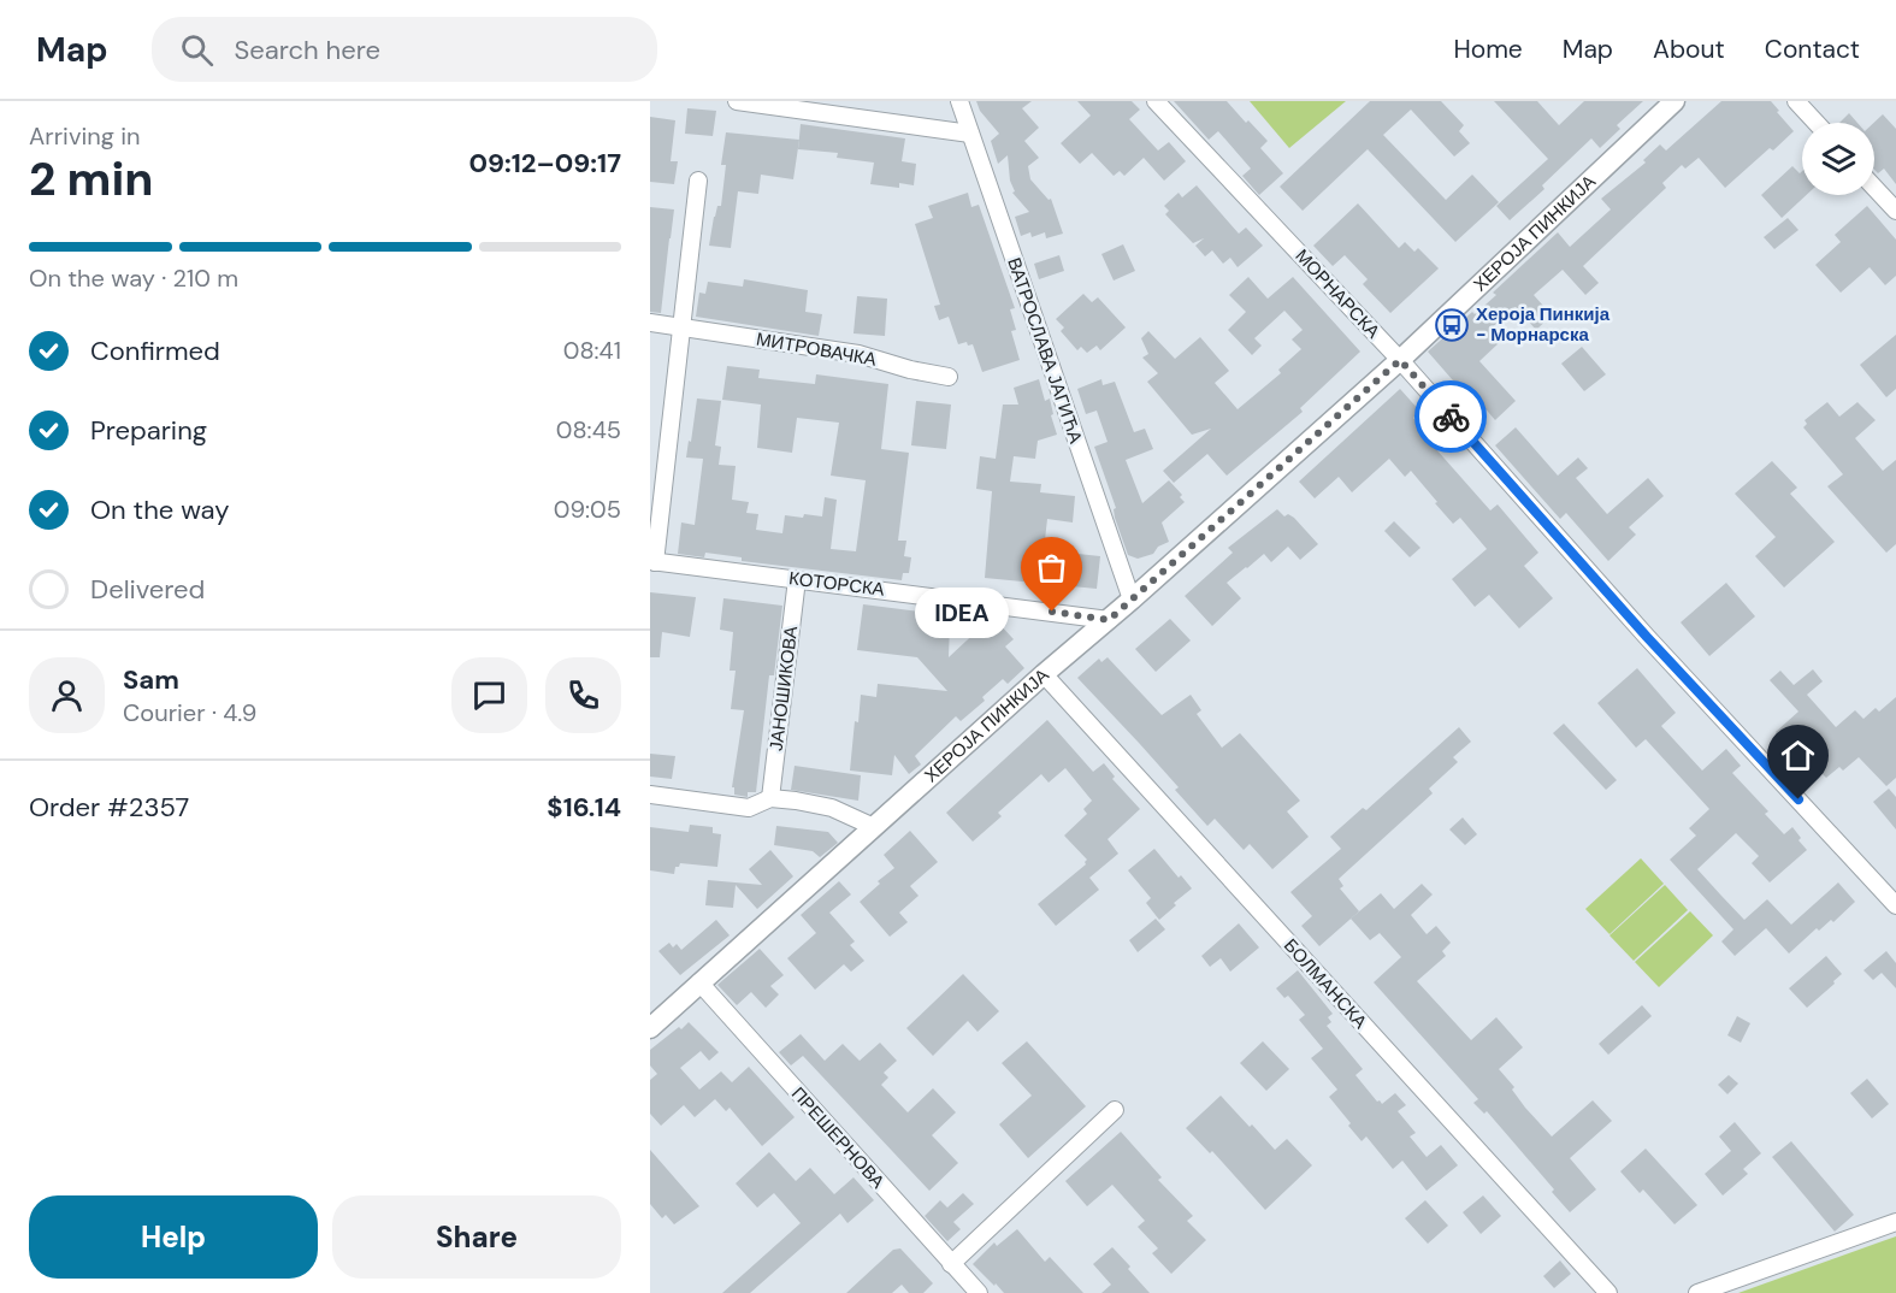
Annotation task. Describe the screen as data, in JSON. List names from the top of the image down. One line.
{"streets":{"street":["ХЕРОЈА ПИНКИЈА","МОРНАРСКА","МИТРОВАЧКА","ВАТРОСЛАВА ЈАГИЋА","КОТОРСКА","ЈАНОШИКОВА","БОЛМАНСКА","ПРЕШЕРНОВА"]},"crossings":[["ХЕРОЈА ПИНКИЈА","МОРНАРСКА"],["ХЕРОЈА ПИНКИЈА","ВАТРОСЛАВА ЈАГИЋА"],["ХЕРОЈА ПИНКИЈА","КОТОРСКА"],["ХЕРОЈА ПИНКИЈА","БОЛМАНСКА"],["ХЕРОЈА ПИНКИЈА","ПРЕШЕРНОВА"],["КОТОРСКА","ЈАНОШИКОВА"]],"places":{"bus stop":["Хероја Пинкија - Морнарска"],"other":["IDEA"]},"page":{"header":"Map","search":"Search here","nav":["Home","Map","About","Contact"],"heading":["2 min","Arriving in","09:12–09:17"],"panel":["Sam","Courier · 4.9","Order #2357","$16.14"],"bar":"On the way · 210 m","list":[["Confirmed","08:41"],["Preparing","08:45"],["On the way","09:05"],"Delivered"],"bubble":"IDEA","buttons":["Help","Share"]}}
